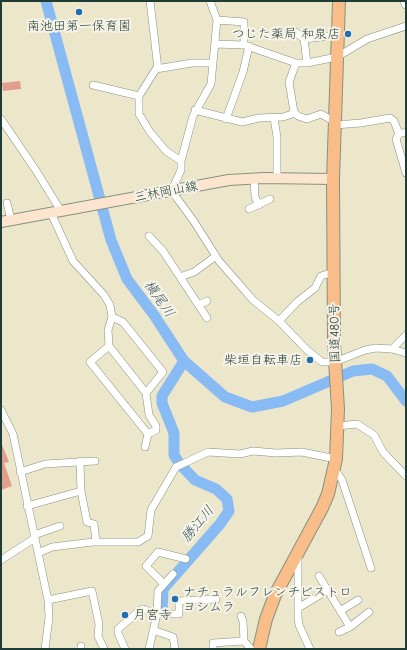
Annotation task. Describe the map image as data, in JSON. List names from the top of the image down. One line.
{"streets":{"highway":["国道480号"],"main road":["三林岡山線"]},"crossings":[["三林岡山線","国道480号"]],"water":["槇尾川","勝江川"],"places":["南池田第一保育園","つじた薬局 和泉店","柴垣自転車店","ナチュラルフレンチビストロ ヨシムラ","月宮寺"]}
